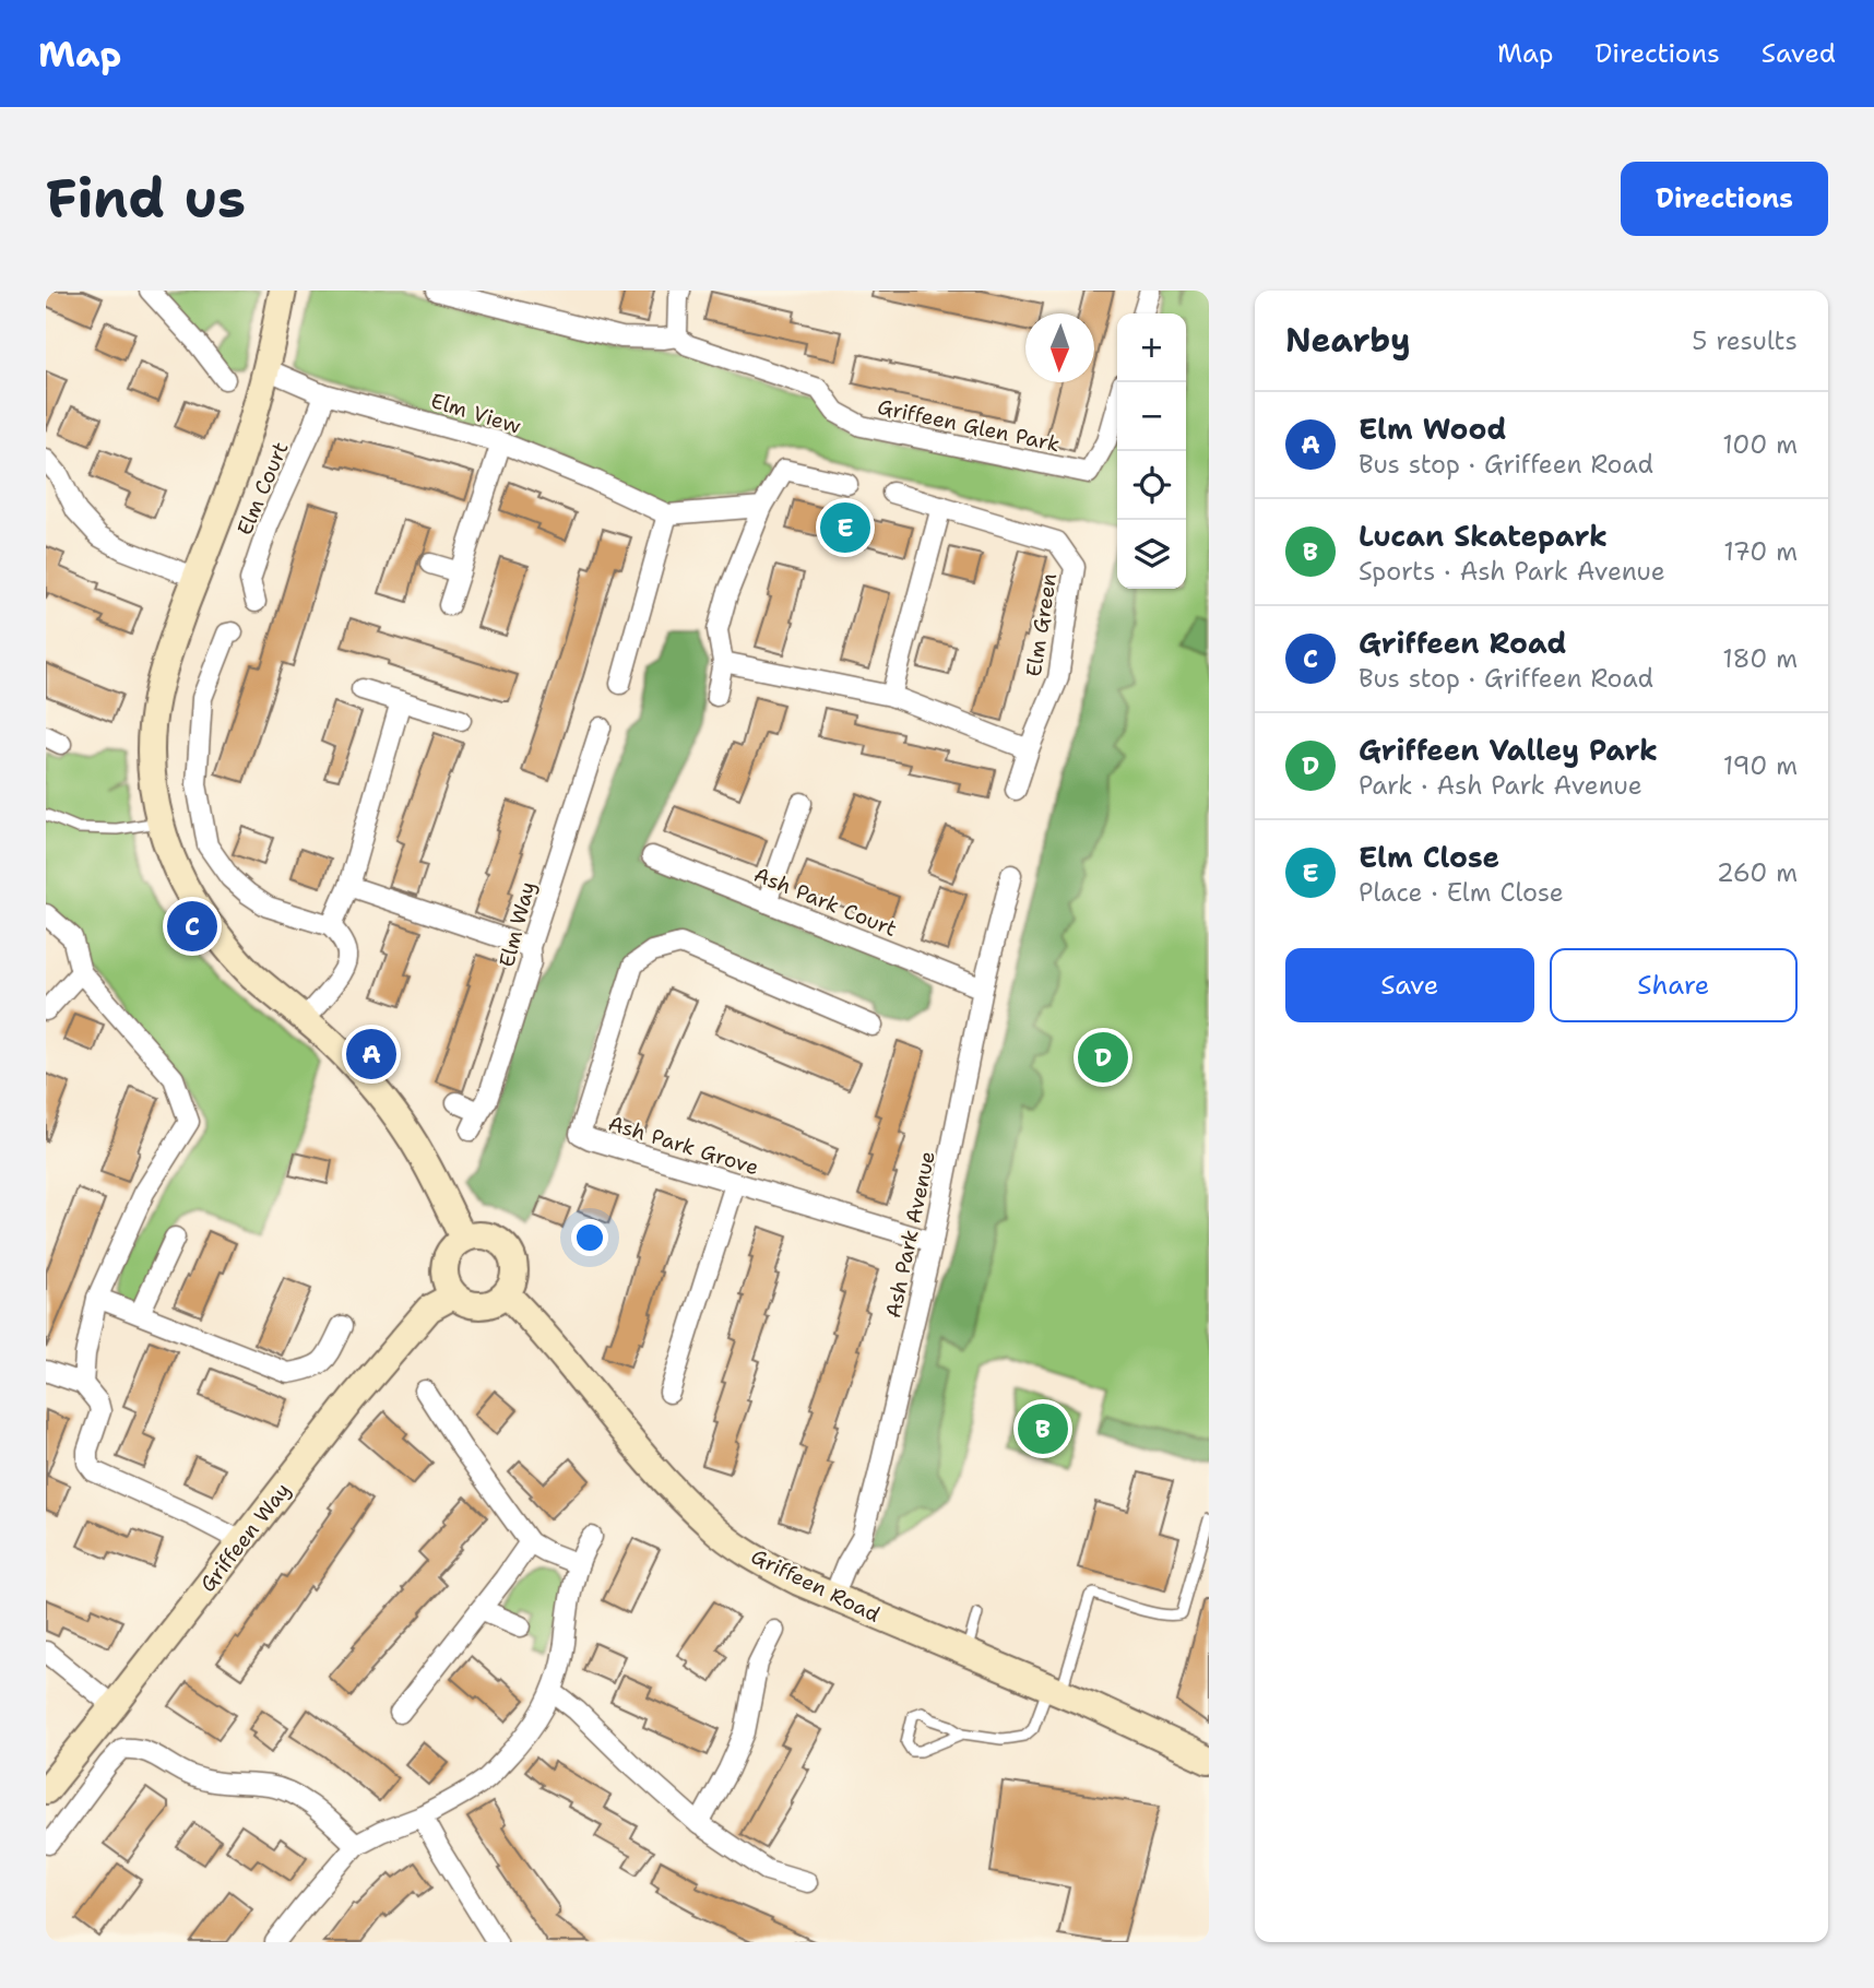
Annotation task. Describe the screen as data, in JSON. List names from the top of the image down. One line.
{"streets":{"street":["Elm View","Griffeen Glen Park","Elm Court","Elm Green","Ash Park Court","Elm Way","Ash Park Grove","Ash Park Avenue","Griffeen Way","Griffeen Road"]},"crossings":[["Elm View","Elm Court"],["Ash Park Court","Ash Park Avenue"],["Ash Park Grove","Ash Park Avenue"],["Ash Park Avenue","Griffeen Road"],["Griffeen Way","Griffeen Road"]],"north":"bottom","page":{"header":"Map","nav":["Map","Directions","Saved"],"buttons":["Directions",["Save","Share"]],"title":"Find us","heading":["Nearby","5 results"],"map_buttons":["+","−"],"list":[{"mark":"A","name":"Elm Wood","note":"Bus stop · Griffeen Road","value":"100 m"},{"mark":"B","name":"Lucan Skatepark","note":"Sports · Ash Park Avenue","value":"170 m"},{"mark":"C","name":"Griffeen Road","note":"Bus stop · Griffeen Road","value":"180 m"},{"mark":"D","name":"Griffeen Valley Park","note":"Park · Ash Park Avenue","value":"190 m"},{"mark":"E","name":"Elm Close","note":"Place · Elm Close","value":"260 m"}],"pins":["E","C","A","D","B"]}}
